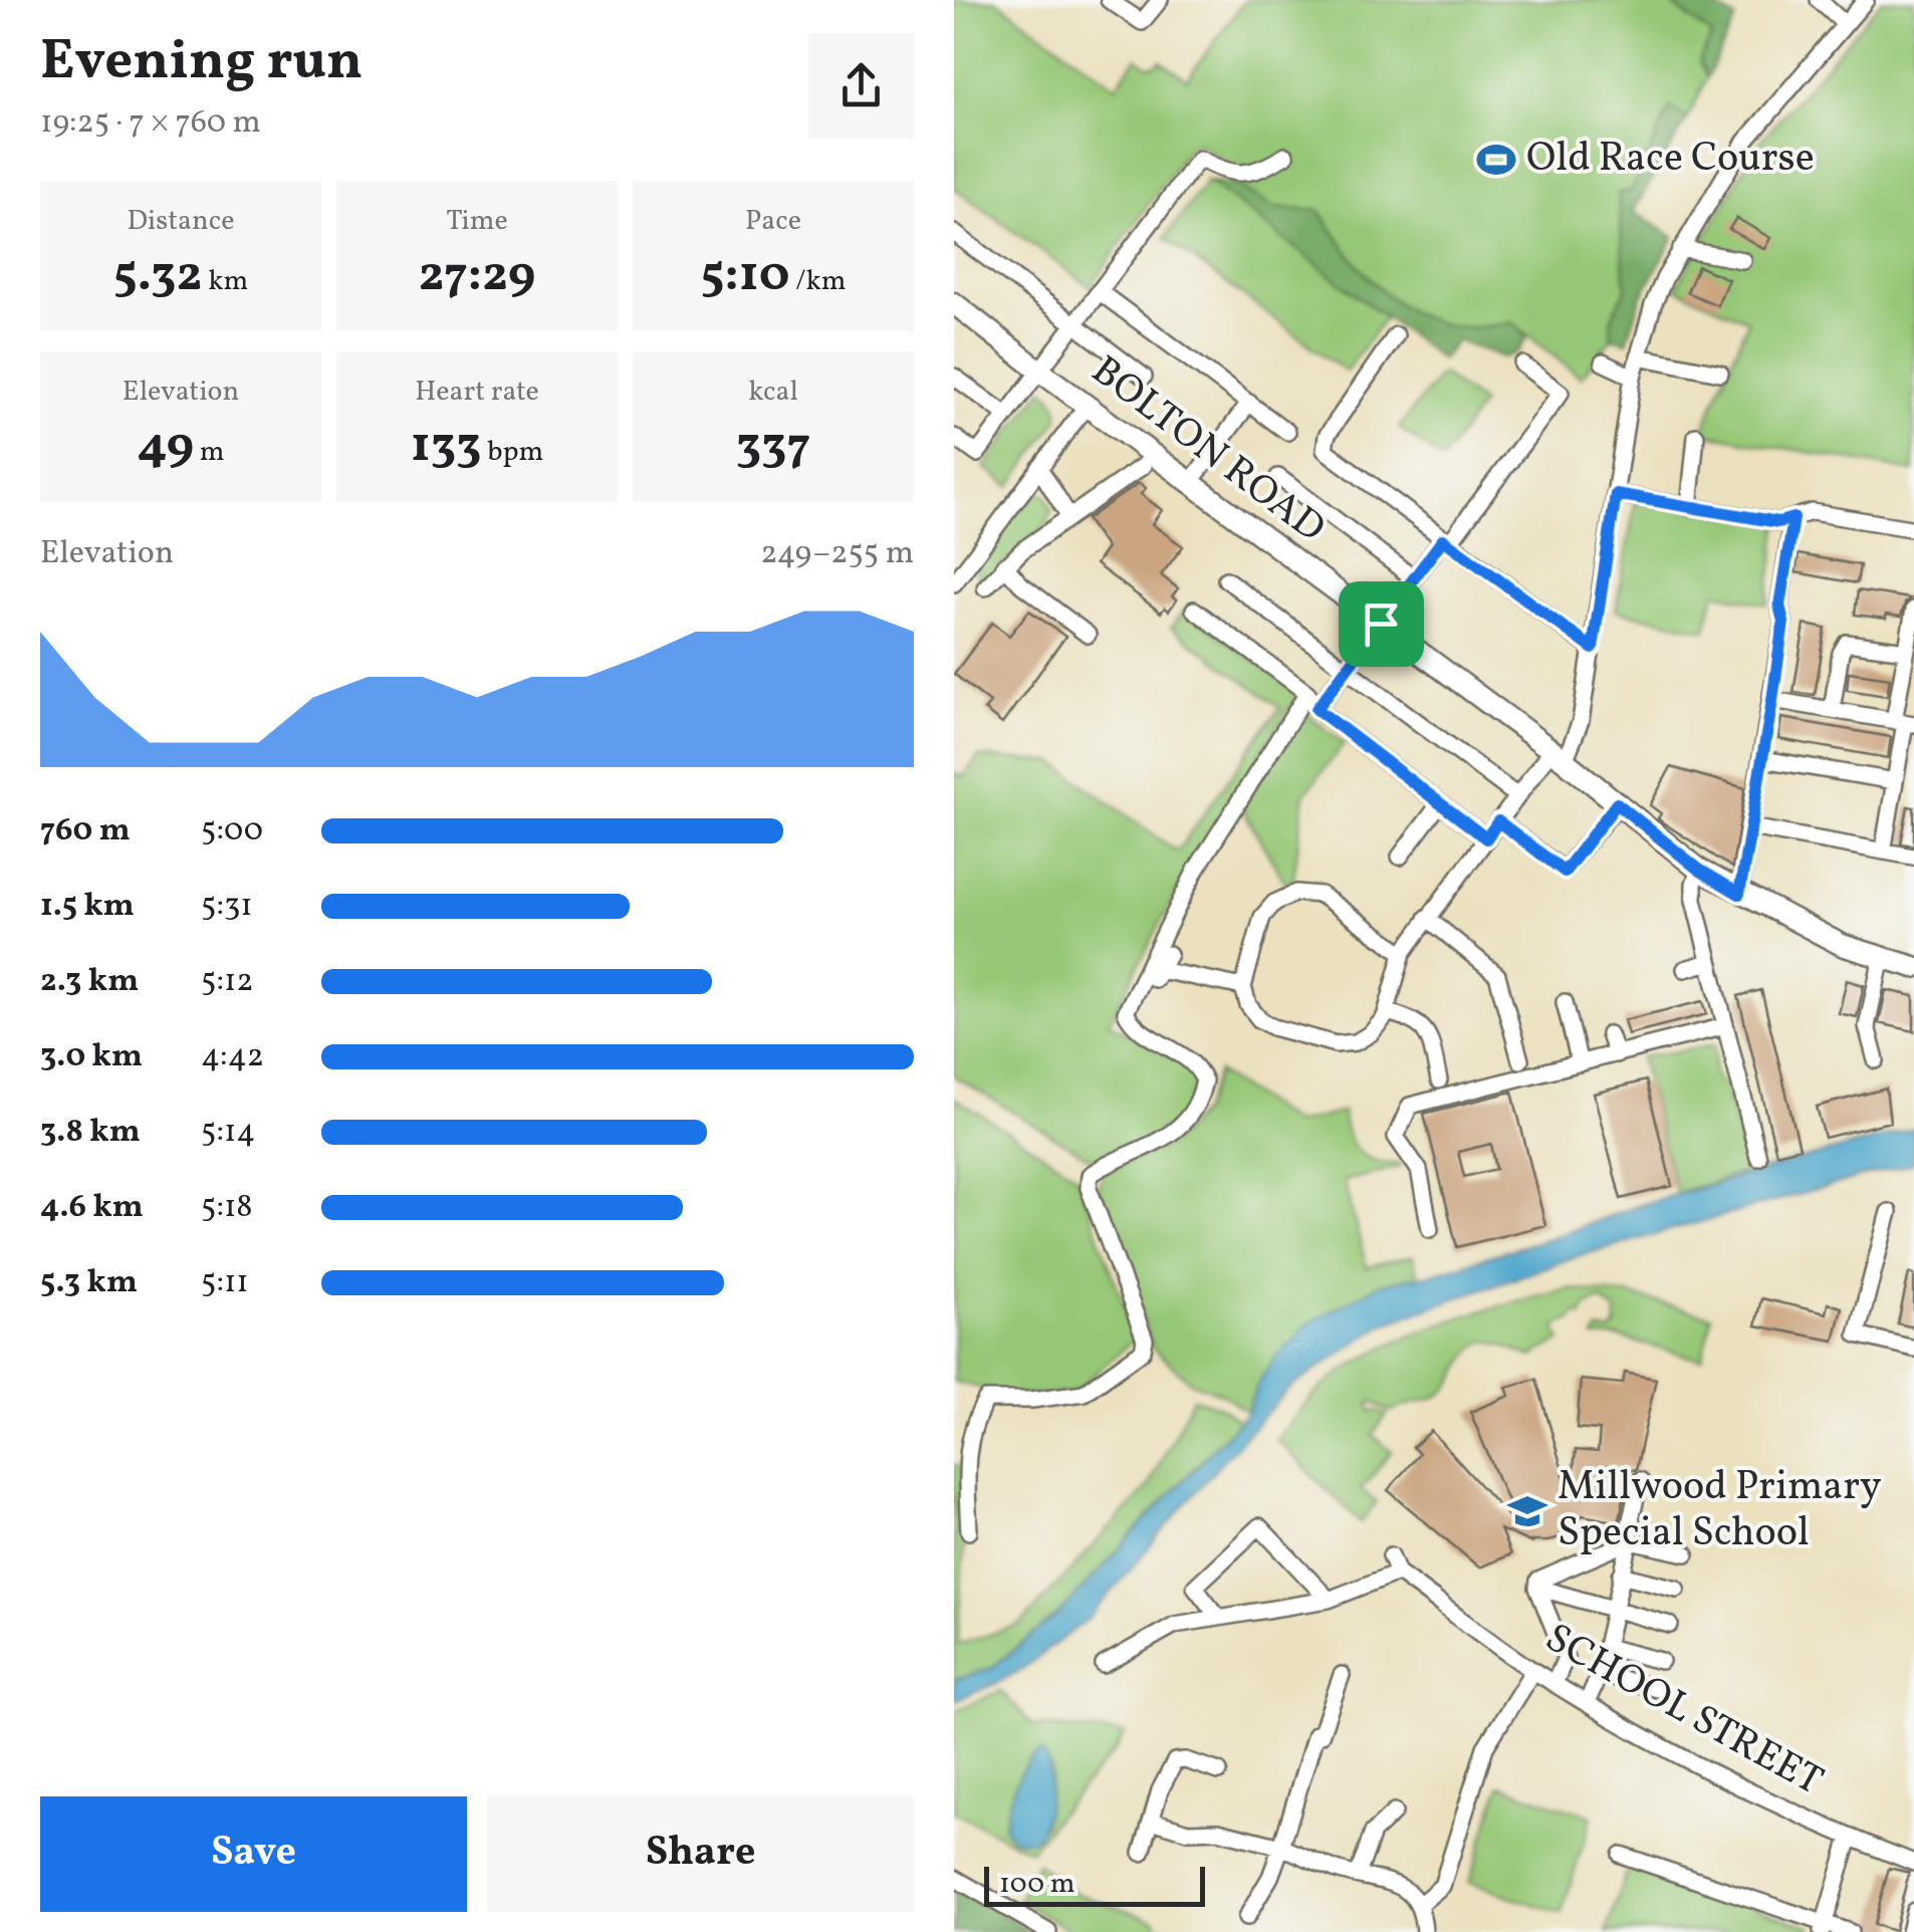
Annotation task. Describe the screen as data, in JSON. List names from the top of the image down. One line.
{"streets":{"main road":["BOLTON ROAD"],"street":["SCHOOL STREET"]},"places":{"sports":["Old Race Course"],"school or university":["Millwood Primary Special School"]},"scale_bar":"100 m","page":{"heading":["Evening run","19:25 · 7 × 760 m"],"stats":[["Distance","5.32 km"],["Time","27:29"],["Pace","5:10 /km"],["Elevation","49 m"],["Heart rate","133 bpm"],["kcal","337"]],"chart":["Elevation","249–255 m"],"list":[{"name":"760 m","note":"5:00"},{"name":"1.5 km","note":"5:31"},{"name":"2.3 km","note":"5:12"},{"name":"3.0 km","note":"4:42"},{"name":"3.8 km","note":"5:14"},{"name":"4.6 km","note":"5:18"},{"name":"5.3 km","note":"5:11"}],"buttons":["Save","Share"],"scale":"100 m"}}
